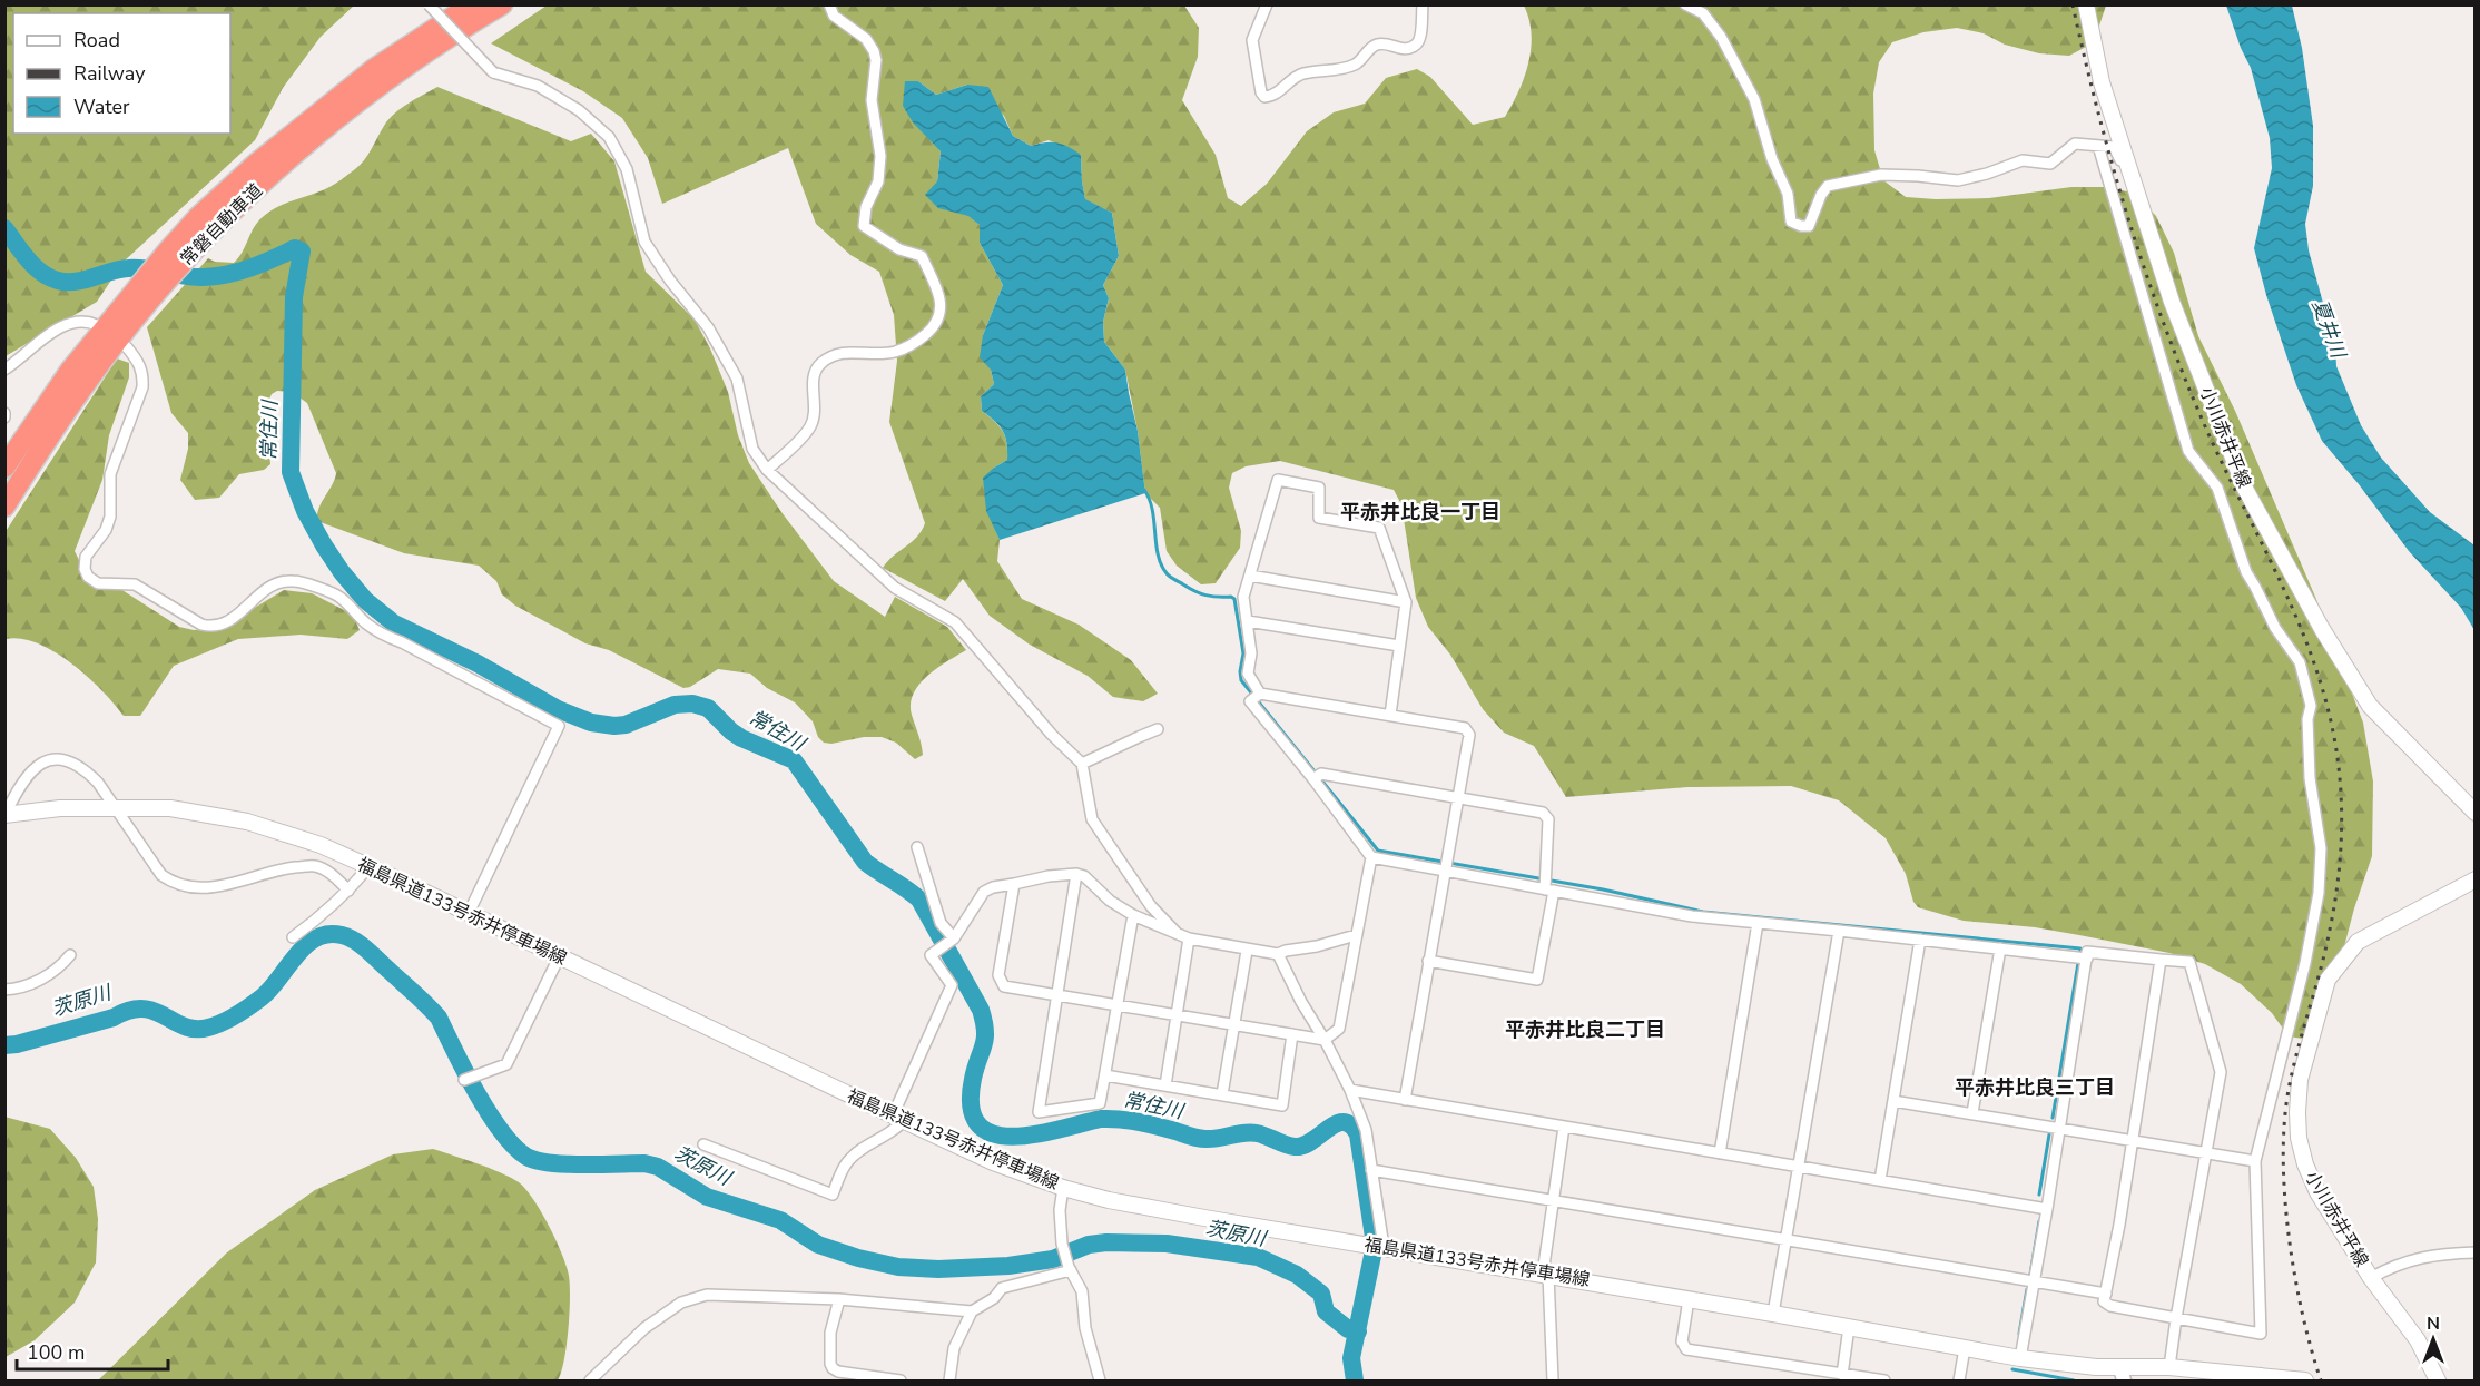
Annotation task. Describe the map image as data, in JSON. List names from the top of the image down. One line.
{"streets":{"highway":["常磐自動車道"],"main road":["小川赤井平線","福島県道133号赤井停車場線"]},"districts":["平赤井比良一丁目","平赤井比良二丁目","平赤井比良三丁目"],"water":["夏井川","常住川","茨原川"],"legend":["Road","Railway","Water"],"scale_bar":"100 m","north":"top"}
